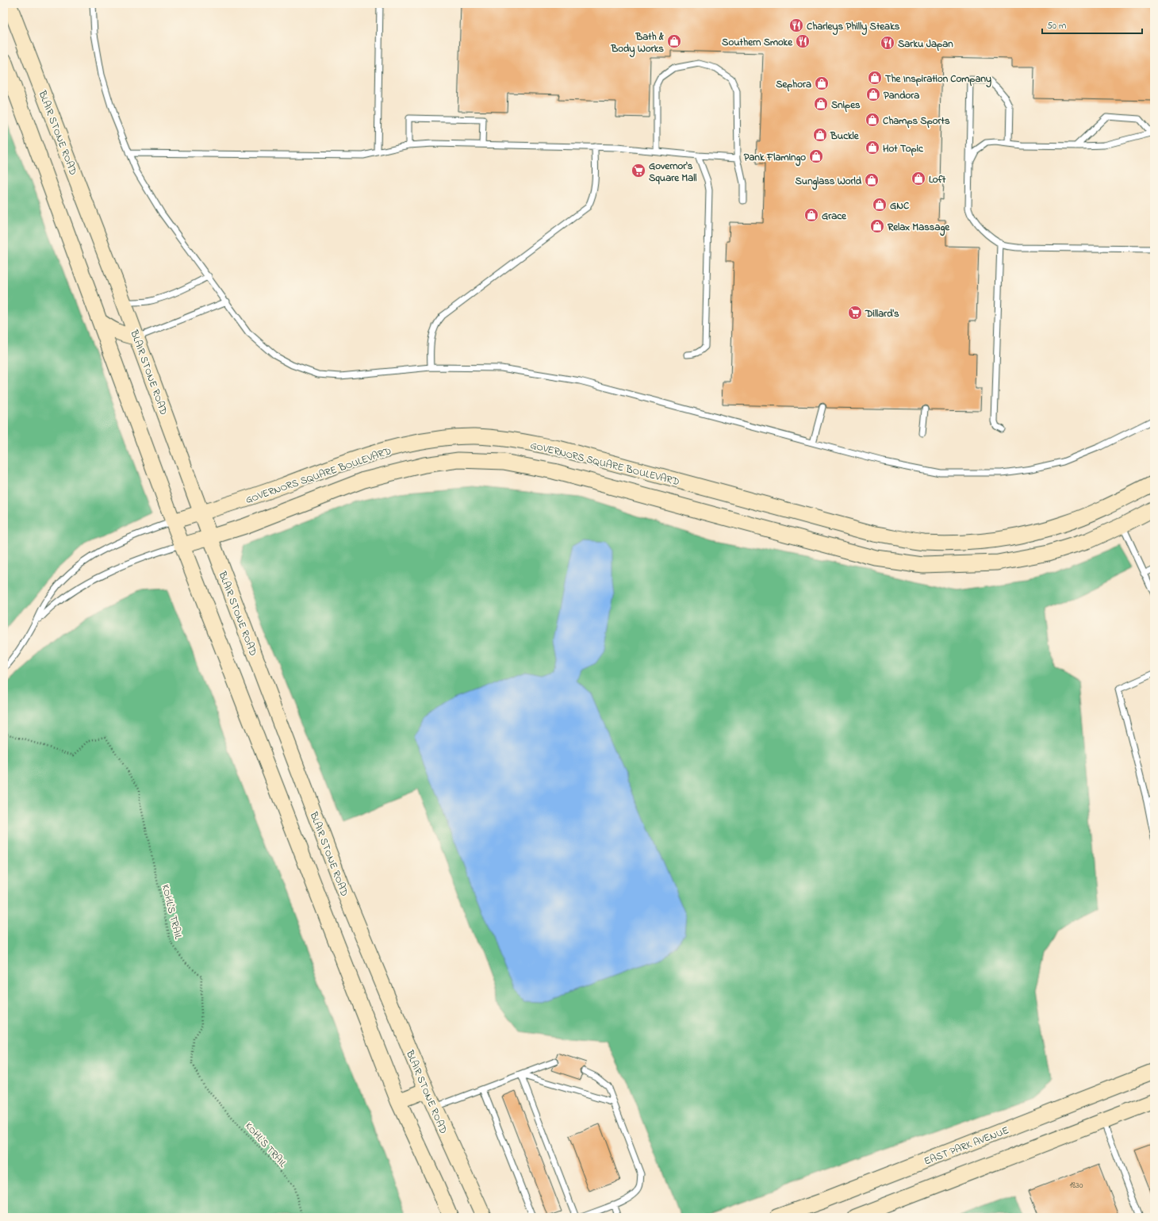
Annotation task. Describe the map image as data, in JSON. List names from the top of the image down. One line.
{"streets":{"main road":["BLAIR STONE ROAD","GOVERNORS SQUARE BOULEVARD","EAST PARK AVENUE"],"path":["KOHL'S TRAIL"]},"crossings":[["BLAIR STONE ROAD","GOVERNORS SQUARE BOULEVARD"]],"places":{"restaurant":["Charleys Philly Steaks","Southern Smoke","Sarku Japan"],"shop":["Bath & Body Works","The Inspiration Company","Sephora","Pandora","Snipes","Champs Sports","Buckle","Hot Topic","Pank Flamingo","Loft","Sunglass World","GNC","Grace","Relax Massage"],"supermarket":["Governor's Square Mall","Dillard's"]},"house_numbers":["1830"],"scale_bar":"50 m"}
